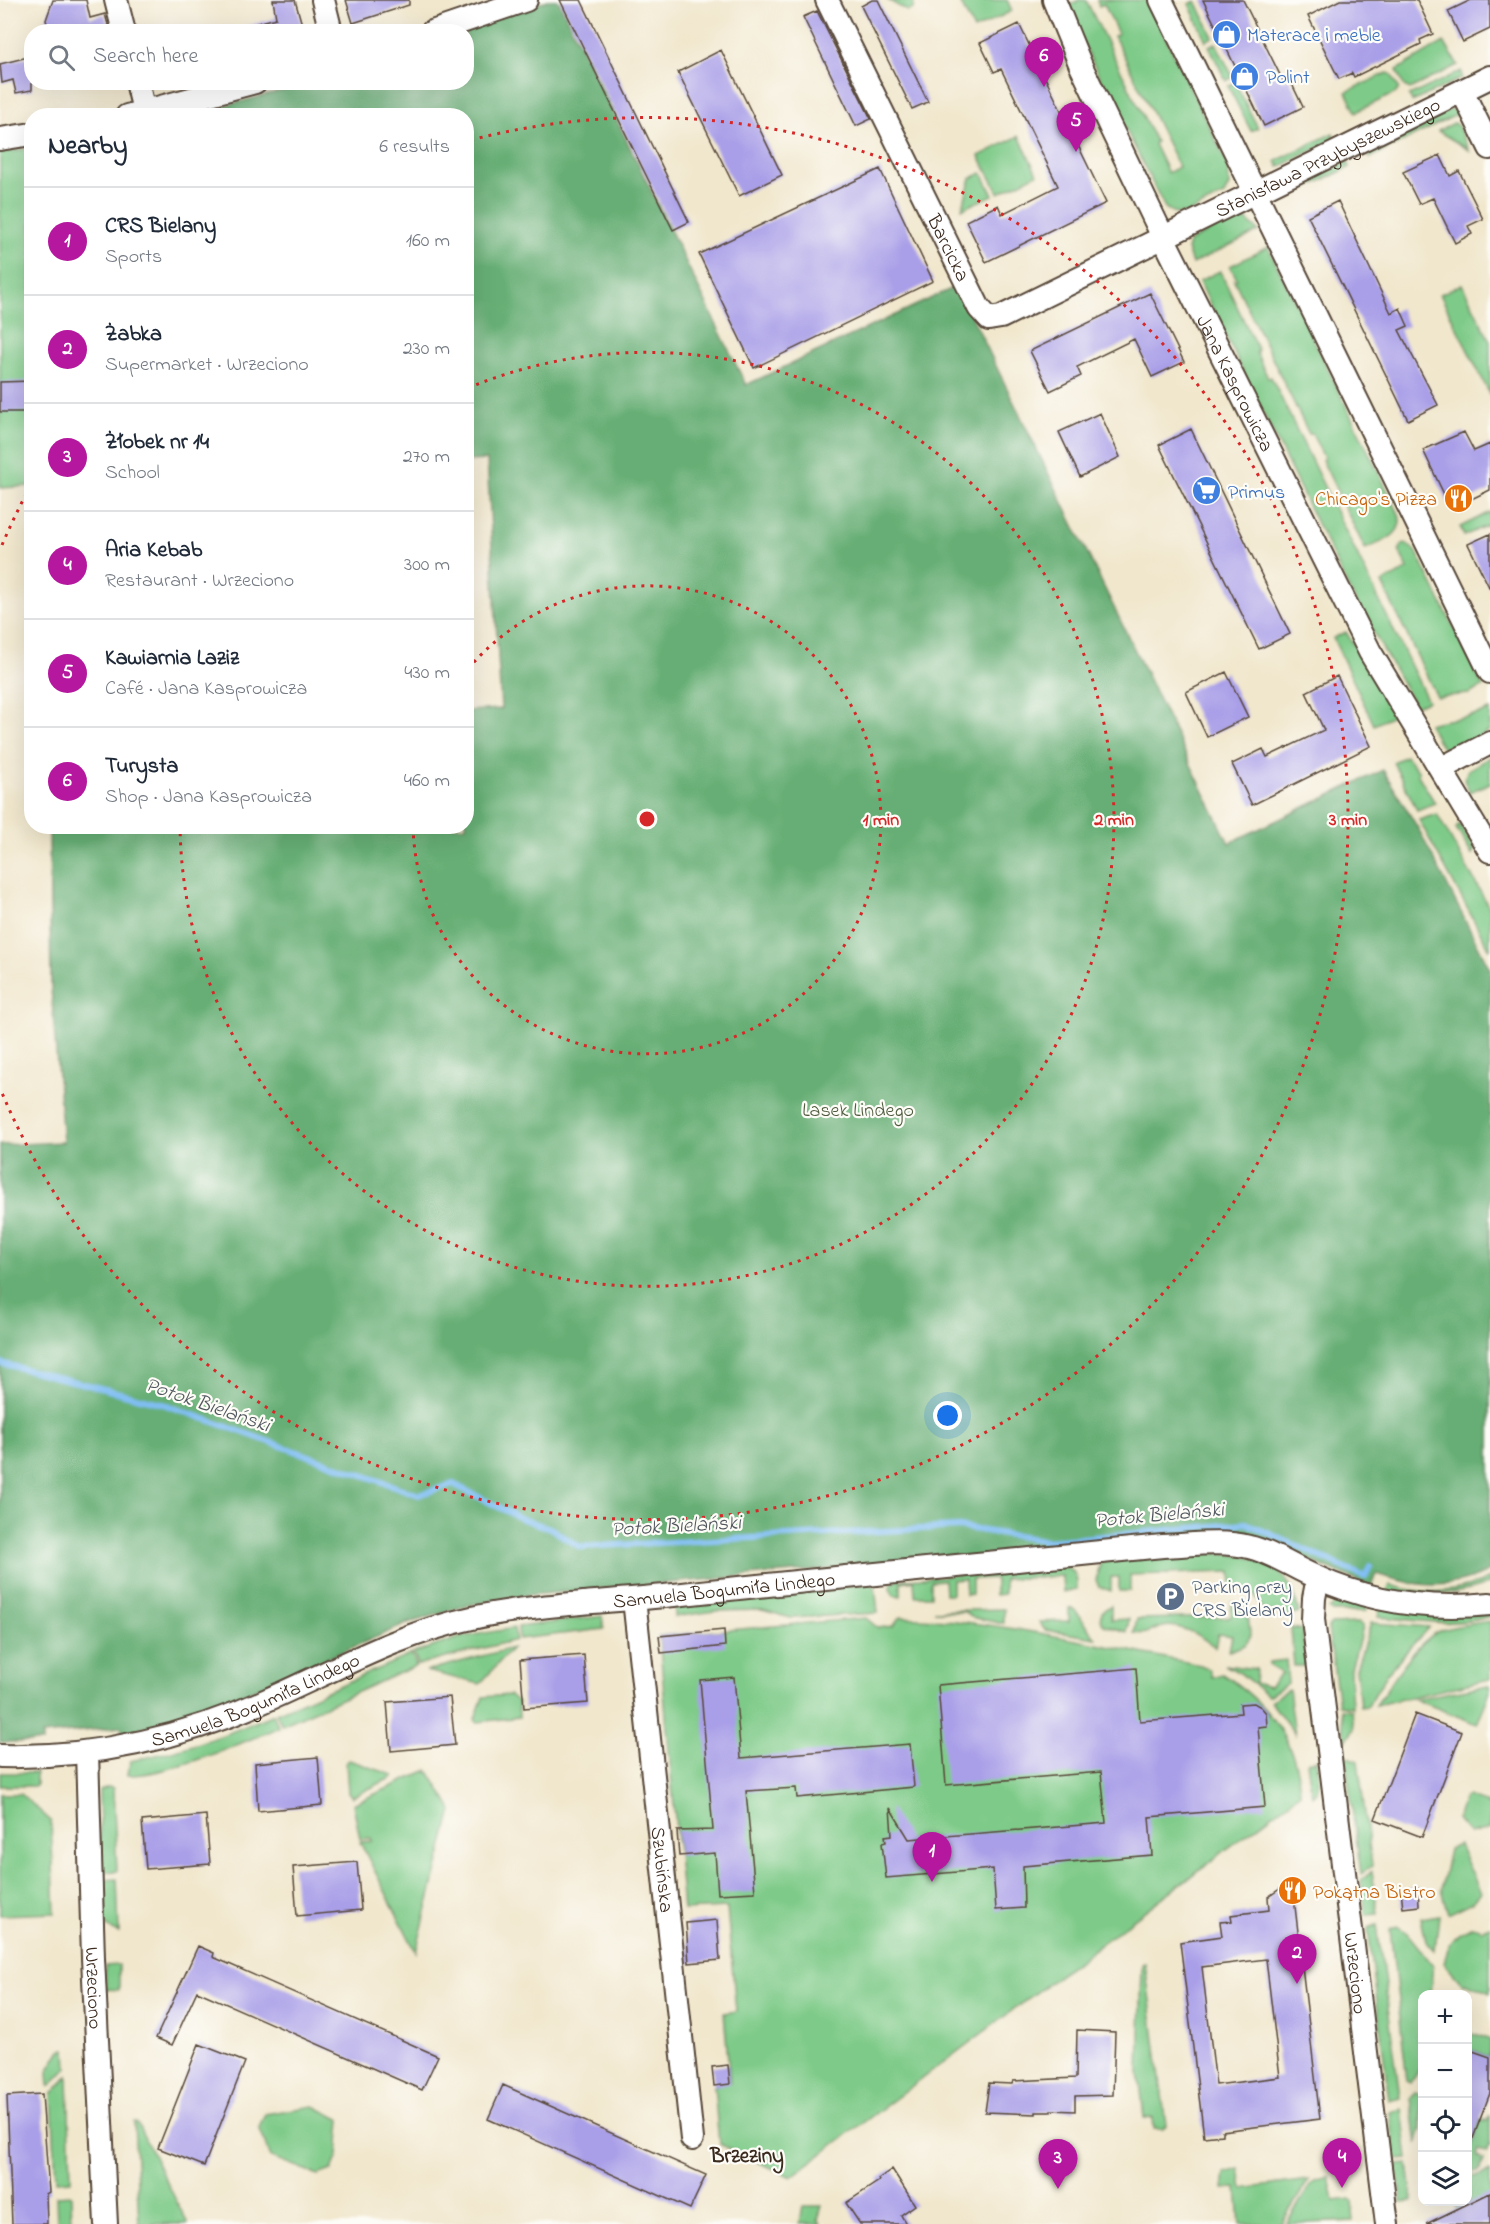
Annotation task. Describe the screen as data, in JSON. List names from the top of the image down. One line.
{"streets":{"street":["Stanisława Przybyszewskiego","Barcicka","Jana Kasprowicza","Samuela Bogumiła Lindego","Szubińska","Wrzeciono"]},"crossings":[["Stanisława Przybyszewskiego","Barcicka"],["Stanisława Przybyszewskiego","Jana Kasprowicza"],["Barcicka","Jana Kasprowicza"],["Samuela Bogumiła Lindego","Szubińska"],["Samuela Bogumiła Lindego","Wrzeciono"]],"districts":["Brzeziny"],"water":["Potok Bielański"],"parks":["Lasek Lindego"],"places":{"shop":["Materace i meble","Polint"],"supermarket":["Primus"],"restaurant":["Chicago's Pizza","Pokątna Bistro"],"parking":["Parking przy CRS Bielany"]},"page":{"search":"Search here","pins":["6","5","1","2","4","3"],"heading":["Nearby","6 results"],"list":[{"mark":"1","name":"CRS Bielany","note":"Sports","value":"160 m"},{"mark":"2","name":"Żabka","note":"Supermarket · Wrzeciono","value":"230 m"},{"mark":"3","name":"Żłobek nr 14","note":"School","value":"270 m"},{"mark":"4","name":"Aria Kebab","note":"Restaurant · Wrzeciono","value":"300 m"},{"mark":"5","name":"Kawiarnia Laziz","note":"Café · Jana Kasprowicza","value":"430 m"},{"mark":"6","name":"Turysta","note":"Shop · Jana Kasprowicza","value":"460 m"}],"map_buttons":["+","−"]},"rings":["1 min","2 min","3 min"]}
